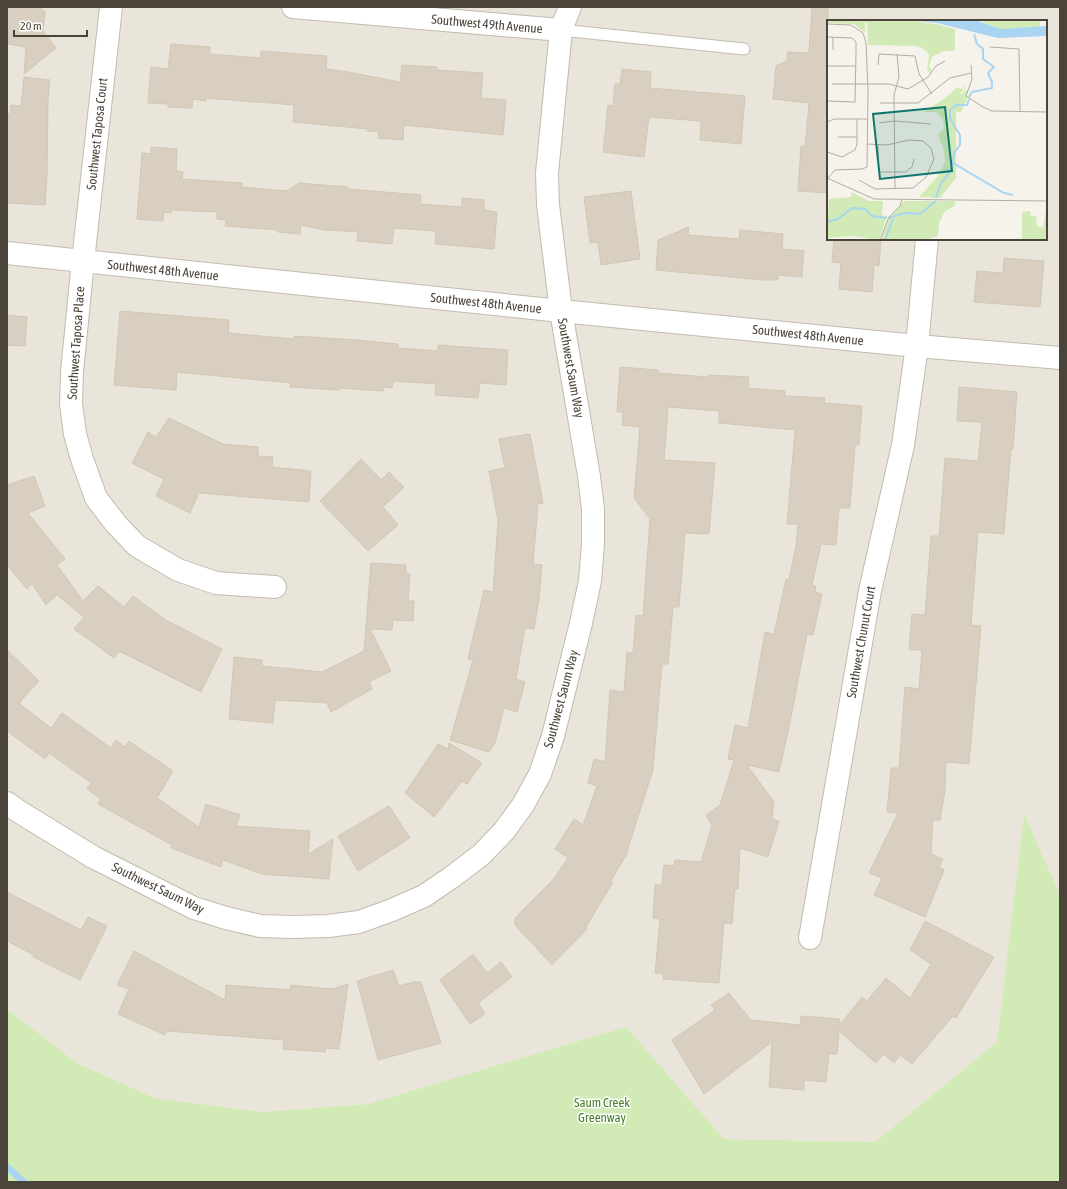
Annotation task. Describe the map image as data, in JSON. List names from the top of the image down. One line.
{"streets":{"street":["Southwest 49th Avenue","Southwest Taposa Court","Southwest 48th Avenue","Southwest Taposa Place","Southwest Saum Way","Southwest Chunut Court"]},"crossings":[["Southwest 49th Avenue","Southwest Saum Way"],["Southwest Taposa Court","Southwest 48th Avenue"],["Southwest Taposa Court","Southwest Taposa Place"],["Southwest 48th Avenue","Southwest Taposa Place"],["Southwest 48th Avenue","Southwest Saum Way"],["Southwest 48th Avenue","Southwest Chunut Court"]],"parks":["Saum Creek Greenway"],"scale_bar":"20 m"}
